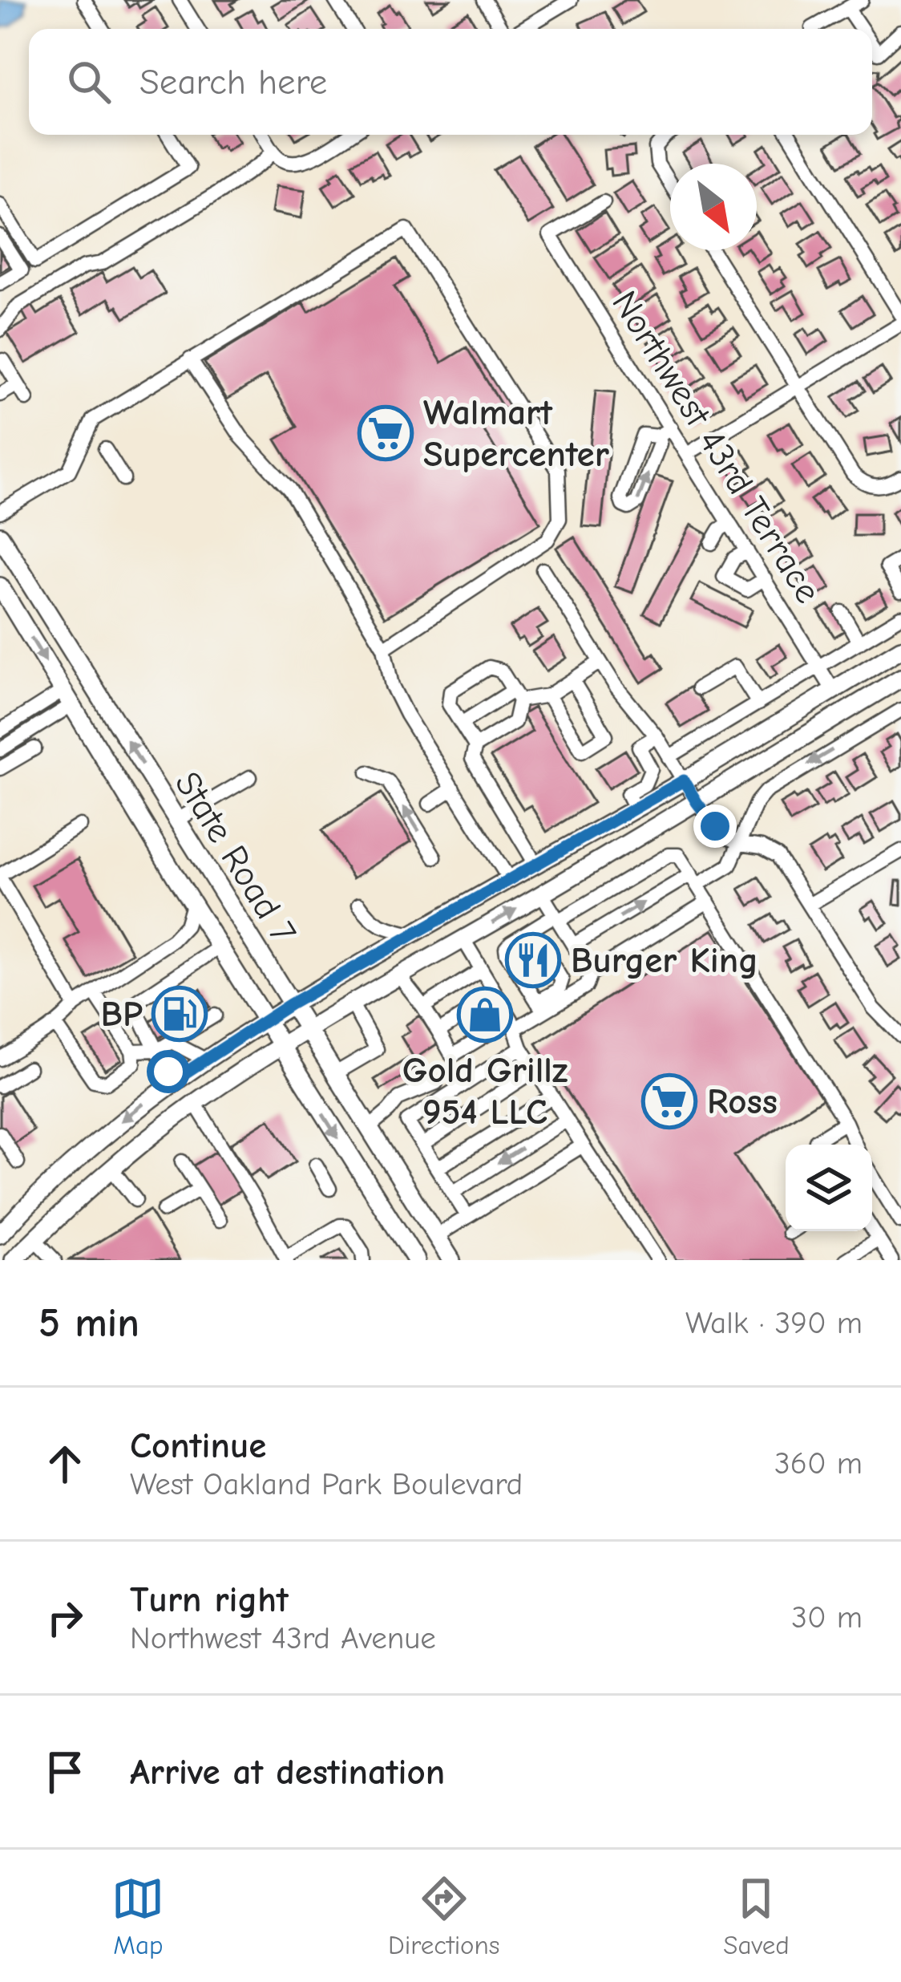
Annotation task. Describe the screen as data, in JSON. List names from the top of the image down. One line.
{"streets":{"main road":["State Road 7"],"street":["Northwest 43rd Terrace"]},"places":{"supermarket":["Walmart Supercenter","Ross"],"restaurant":["Burger King"],"fuel station":["BP"],"shop":["Gold Grillz 954 LLC"]},"north":"bottom right","page":{"search":"Search here","heading":["5 min","Walk · 390 m"],"list":[["Continue","West Oakland Park Boulevard","360 m"],["Turn right","Northwest 43rd Avenue","30 m"],"Arrive at destination"],"nav":["Map","Directions","Saved"]}}
